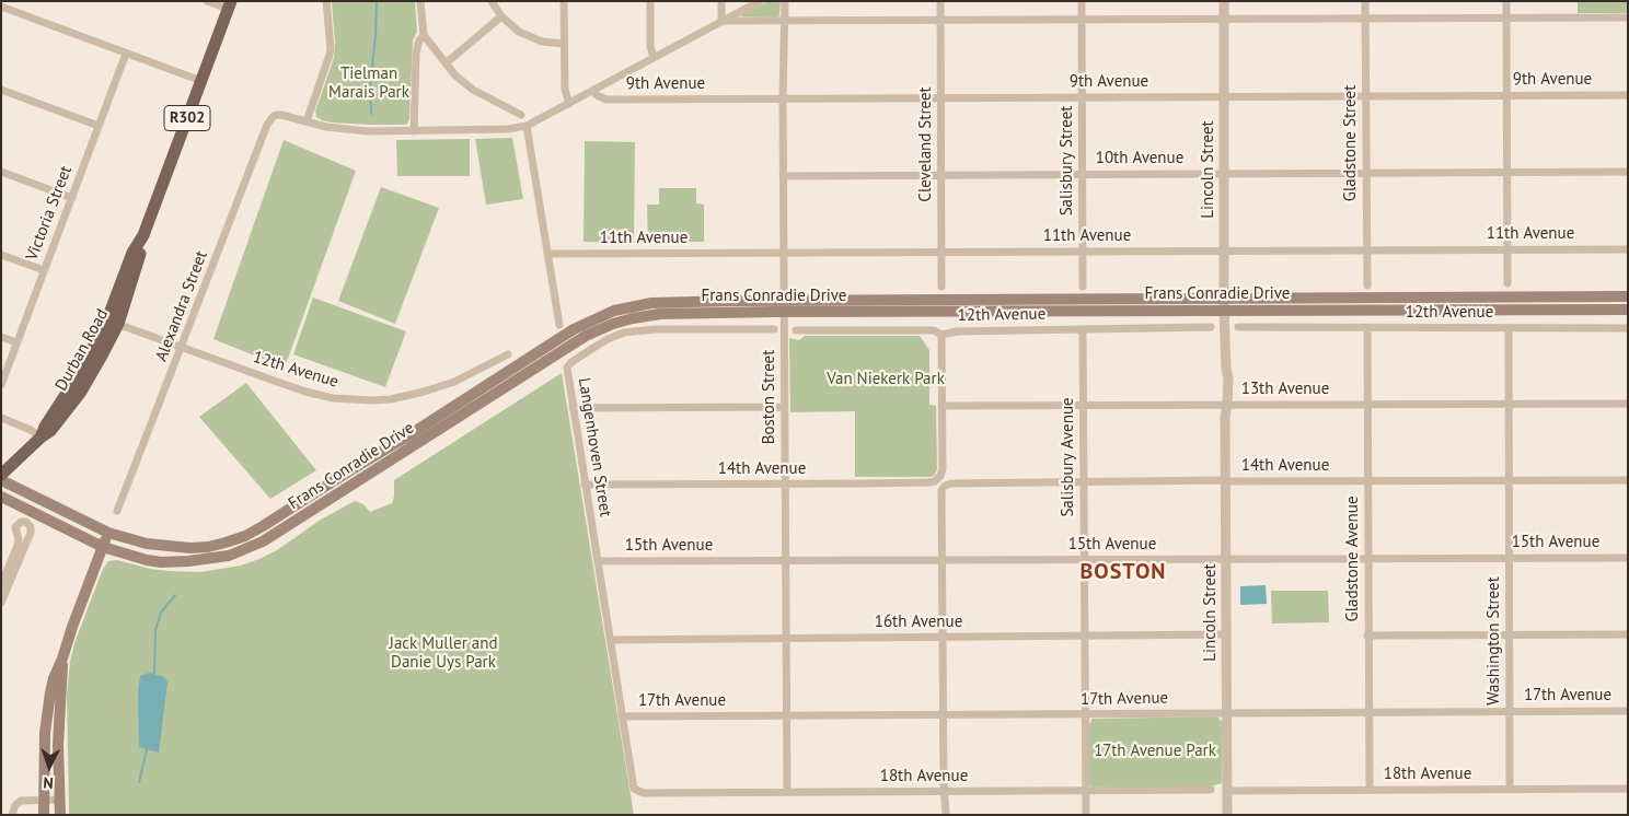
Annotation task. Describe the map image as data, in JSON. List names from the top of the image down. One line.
{"streets":{"main road":["R302","Frans Conradie Drive","Durban Road"],"street":["9th Avenue","Gladstone Street","Cleveland Street","10th Avenue","Salisbury Street","Lincoln Street","Victoria Street","11th Avenue","Alexandra Street","12th Avenue","13th Avenue","Boston Street","Langenhoven Street","Salisbury Avenue","14th Avenue","15th Avenue","Gladstone Avenue","16th Avenue","Washington Street","17th Avenue","18th Avenue"]},"crossings":[["9th Avenue","Gladstone Street"],["9th Avenue","Cleveland Street"],["9th Avenue","Salisbury Street"],["9th Avenue","Lincoln Street"],["9th Avenue","Boston Street"],["Gladstone Street","10th Avenue"],["Gladstone Street","11th Avenue"],["Cleveland Street","10th Avenue"],["Cleveland Street","11th Avenue"],["10th Avenue","Salisbury Street"],["10th Avenue","Lincoln Street"],["10th Avenue","Boston Street"],["Salisbury Street","11th Avenue"],["Lincoln Street","11th Avenue"],["Lincoln Street","Frans Conradie Drive"],["Lincoln Street","13th Avenue"],["Lincoln Street","14th Avenue"],["Lincoln Street","15th Avenue"],["Lincoln Street","16th Avenue"],["Lincoln Street","17th Avenue"],["Lincoln Street","18th Avenue"],["11th Avenue","Boston Street"],["Frans Conradie Drive","Boston Street"],["Alexandra Street","12th Avenue"],["12th Avenue","Durban Road"],["12th Avenue","Salisbury Avenue"],["12th Avenue","Gladstone Avenue"],["12th Avenue","Washington Street"],["13th Avenue","Salisbury Avenue"],["13th Avenue","14th Avenue"],["13th Avenue","Gladstone Avenue"],["13th Avenue","Washington Street"],["Boston Street","14th Avenue"],["Boston Street","15th Avenue"],["Boston Street","16th Avenue"],["Boston Street","17th Avenue"],["Boston Street","18th Avenue"],["Langenhoven Street","14th Avenue"],["Langenhoven Street","15th Avenue"],["Langenhoven Street","16th Avenue"],["Langenhoven Street","17th Avenue"],["Langenhoven Street","18th Avenue"],["Salisbury Avenue","14th Avenue"],["Salisbury Avenue","15th Avenue"],["Salisbury Avenue","16th Avenue"],["Salisbury Avenue","17th Avenue"],["Salisbury Avenue","18th Avenue"],["14th Avenue","15th Avenue"],["14th Avenue","Gladstone Avenue"],["14th Avenue","Washington Street"],["15th Avenue","Gladstone Avenue"],["15th Avenue","Washington Street"],["Gladstone Avenue","17th Avenue"],["Gladstone Avenue","18th Avenue"],["Washington Street","17th Avenue"],["Washington Street","18th Avenue"]],"districts":["BOSTON"],"parks":["Tielman Marais Park","Van Niekerk Park","Jack Muller and Danie Uys Park","17th Avenue Park"],"north":"bottom"}
